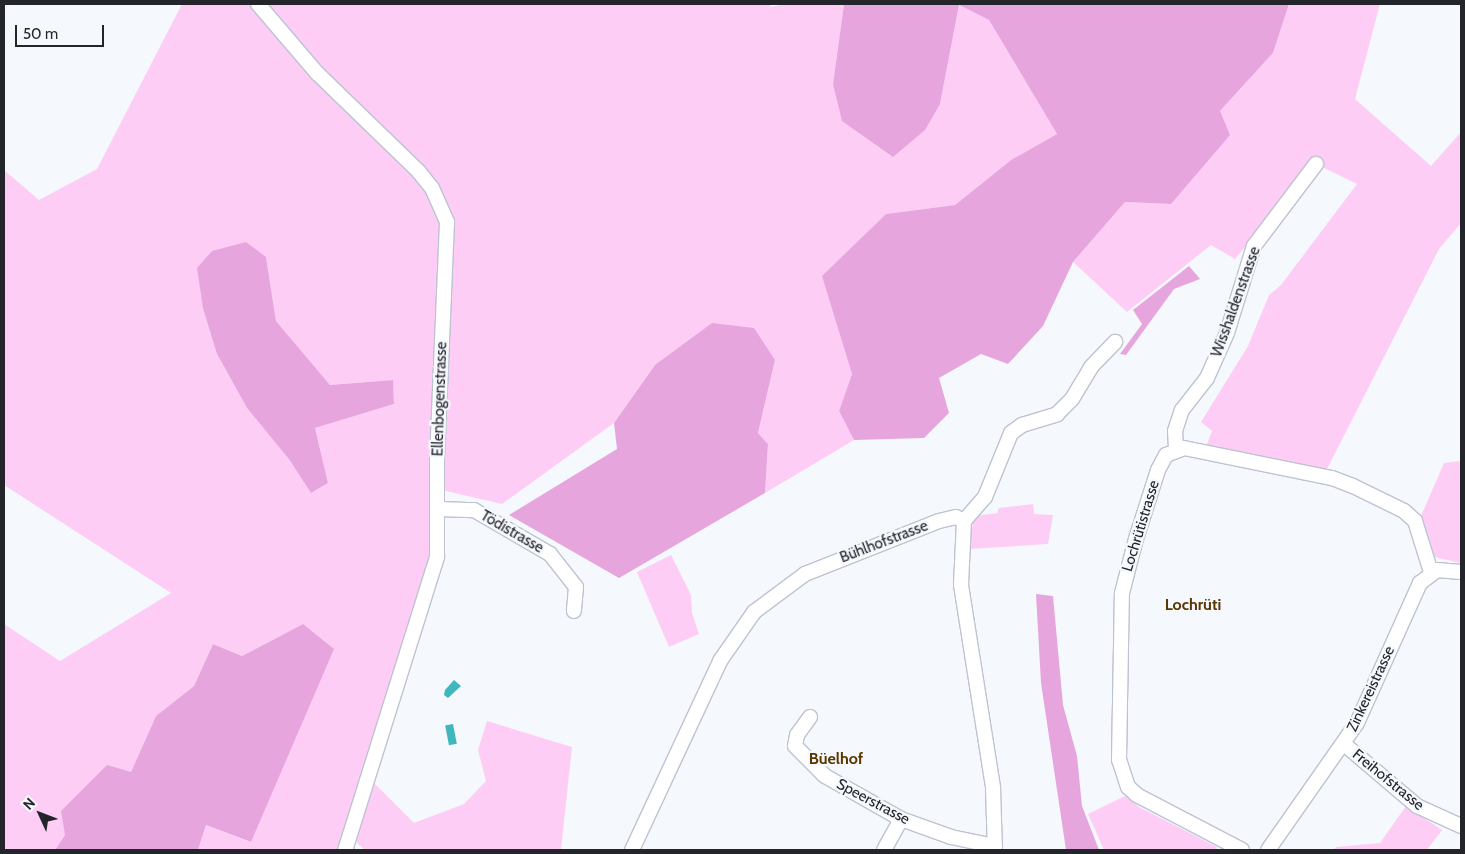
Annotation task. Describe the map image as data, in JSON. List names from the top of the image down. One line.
{"streets":{"street":["Wisshaldenstrasse","Ellenbogenstrasse","Lochrütistrasse","Tödistrasse","Bühlhofstrasse","Zinkereistrasse","Freihofstrasse","Speerstrasse"]},"crossings":[["Wisshaldenstrasse","Lochrütistrasse"],["Ellenbogenstrasse","Tödistrasse"],["Zinkereistrasse","Freihofstrasse"]],"districts":["Lochrüti","Büelhof"],"scale_bar":"50 m","north":"top left"}
